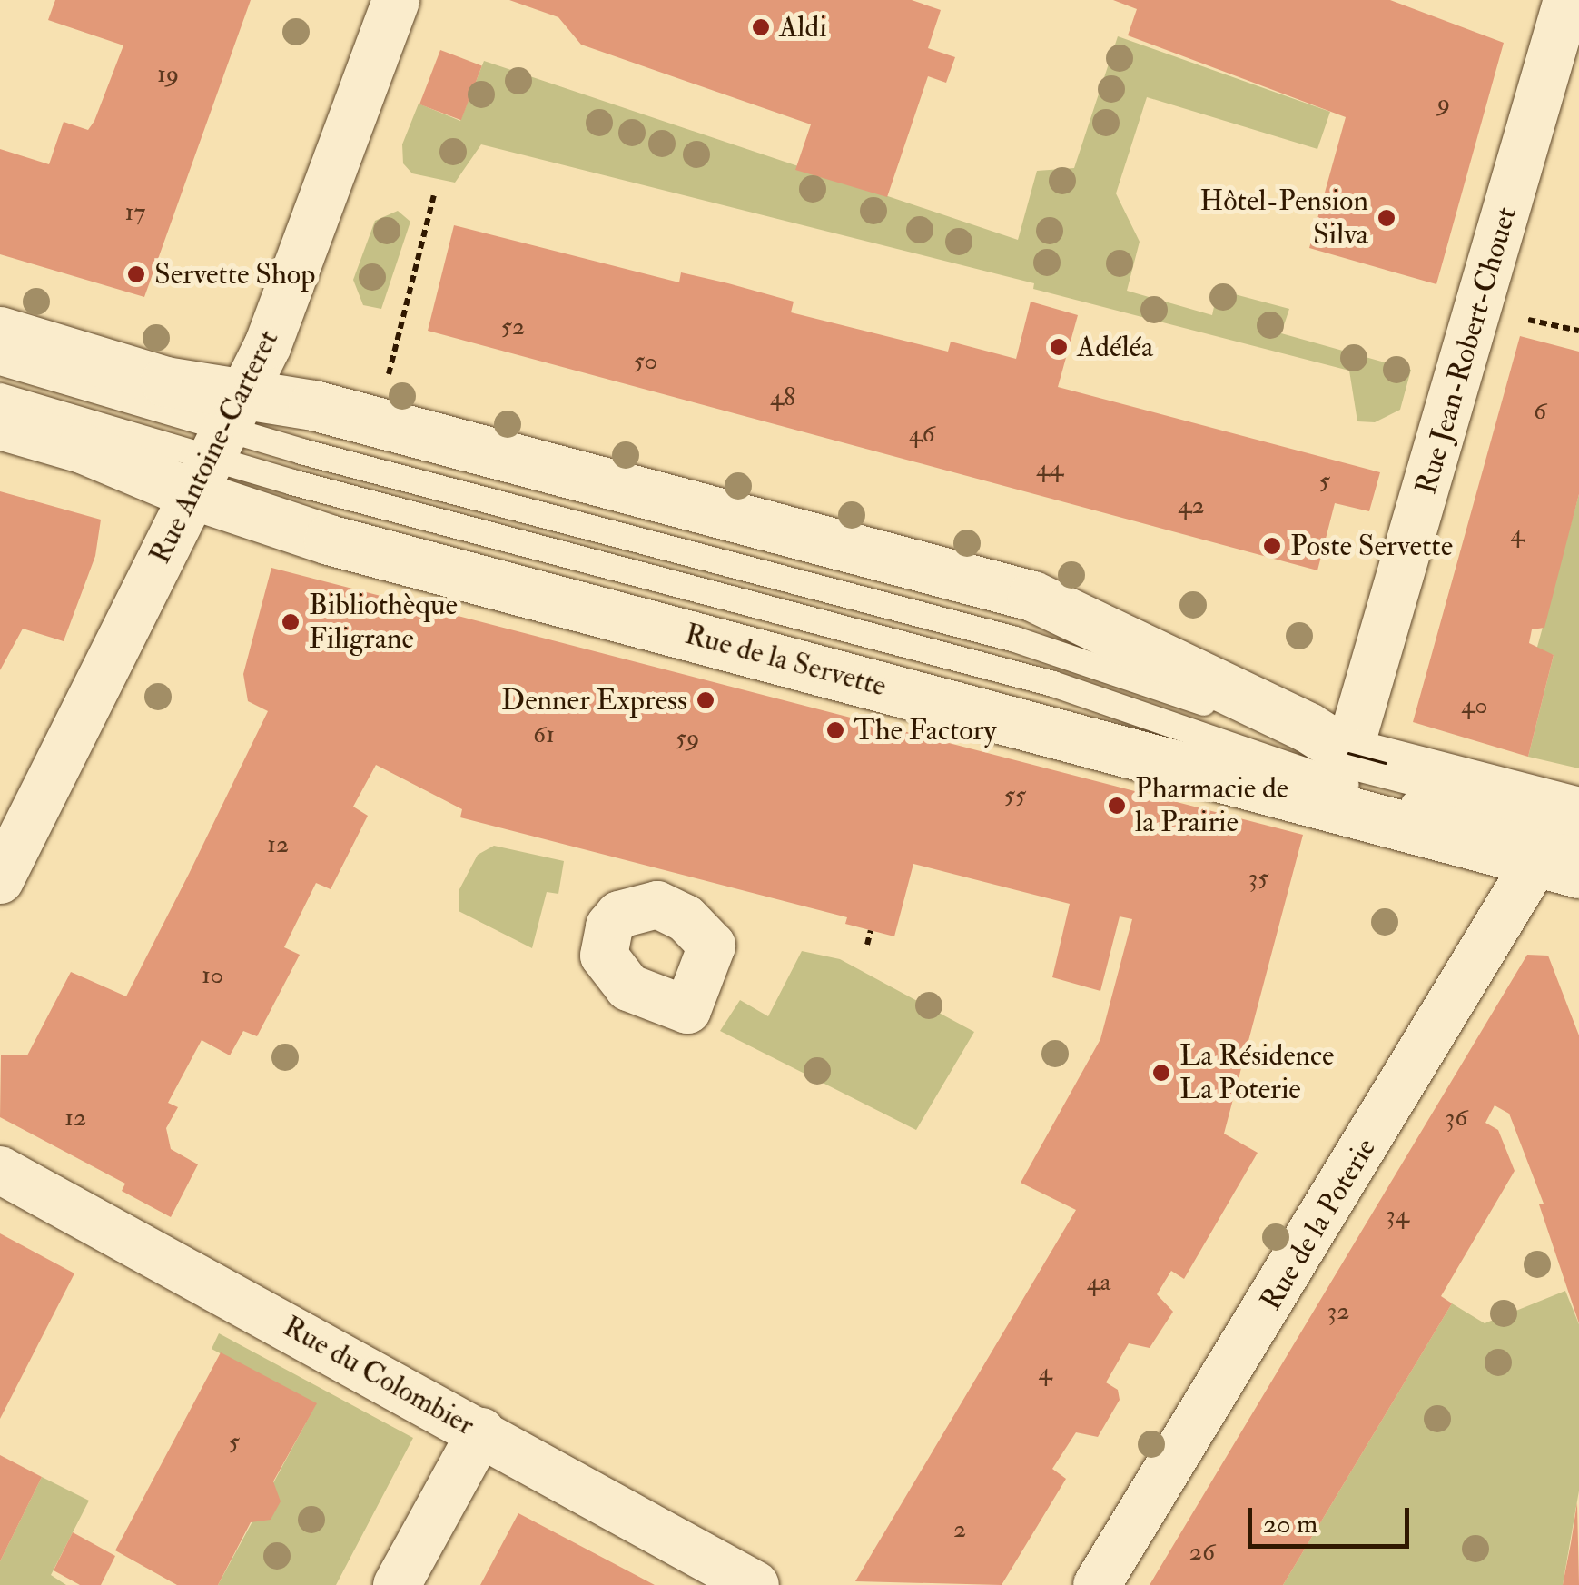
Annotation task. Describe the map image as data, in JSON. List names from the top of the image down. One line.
{"streets":{"main road":["Rue de la Servette"],"street":["Rue Jean-Robert-Chouet","Rue Antoine-Carteret","Rue de la Poterie","Rue du Colombier"]},"crossings":[["Rue Jean-Robert-Chouet","Rue de la Servette"],["Rue Antoine-Carteret","Rue de la Servette"],["Rue de la Servette","Rue de la Poterie"]],"places":["Aldi","Hôtel-Pension Silva","Servette Shop","Adéléa","Poste Servette","Bibliothèque Filigrane","Denner Express","The Factory","Pharmacie de la Prairie","La Résidence La Poterie"],"house_numbers":["19","9","17","52","50","48","6","46","44","5","42","4","40","61","59","55","12","35","10","12","36","34","4a","32","4","5","2","26"],"scale_bar":"20 m"}
